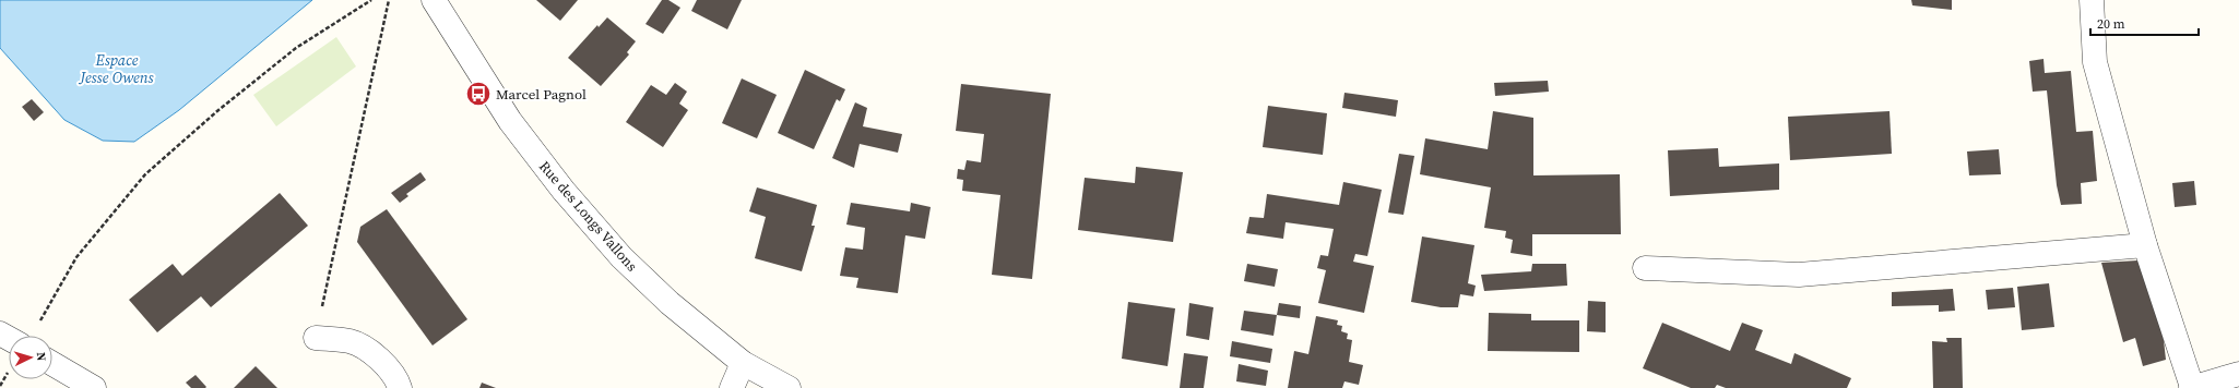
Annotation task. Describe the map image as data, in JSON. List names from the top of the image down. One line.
{"streets":{"street":["Rue des Longs Vallons"]},"water":["Espace Jesse Owens"],"places":{"bus stop":["Marcel Pagnol"]},"scale_bar":"20 m","north":"right"}
